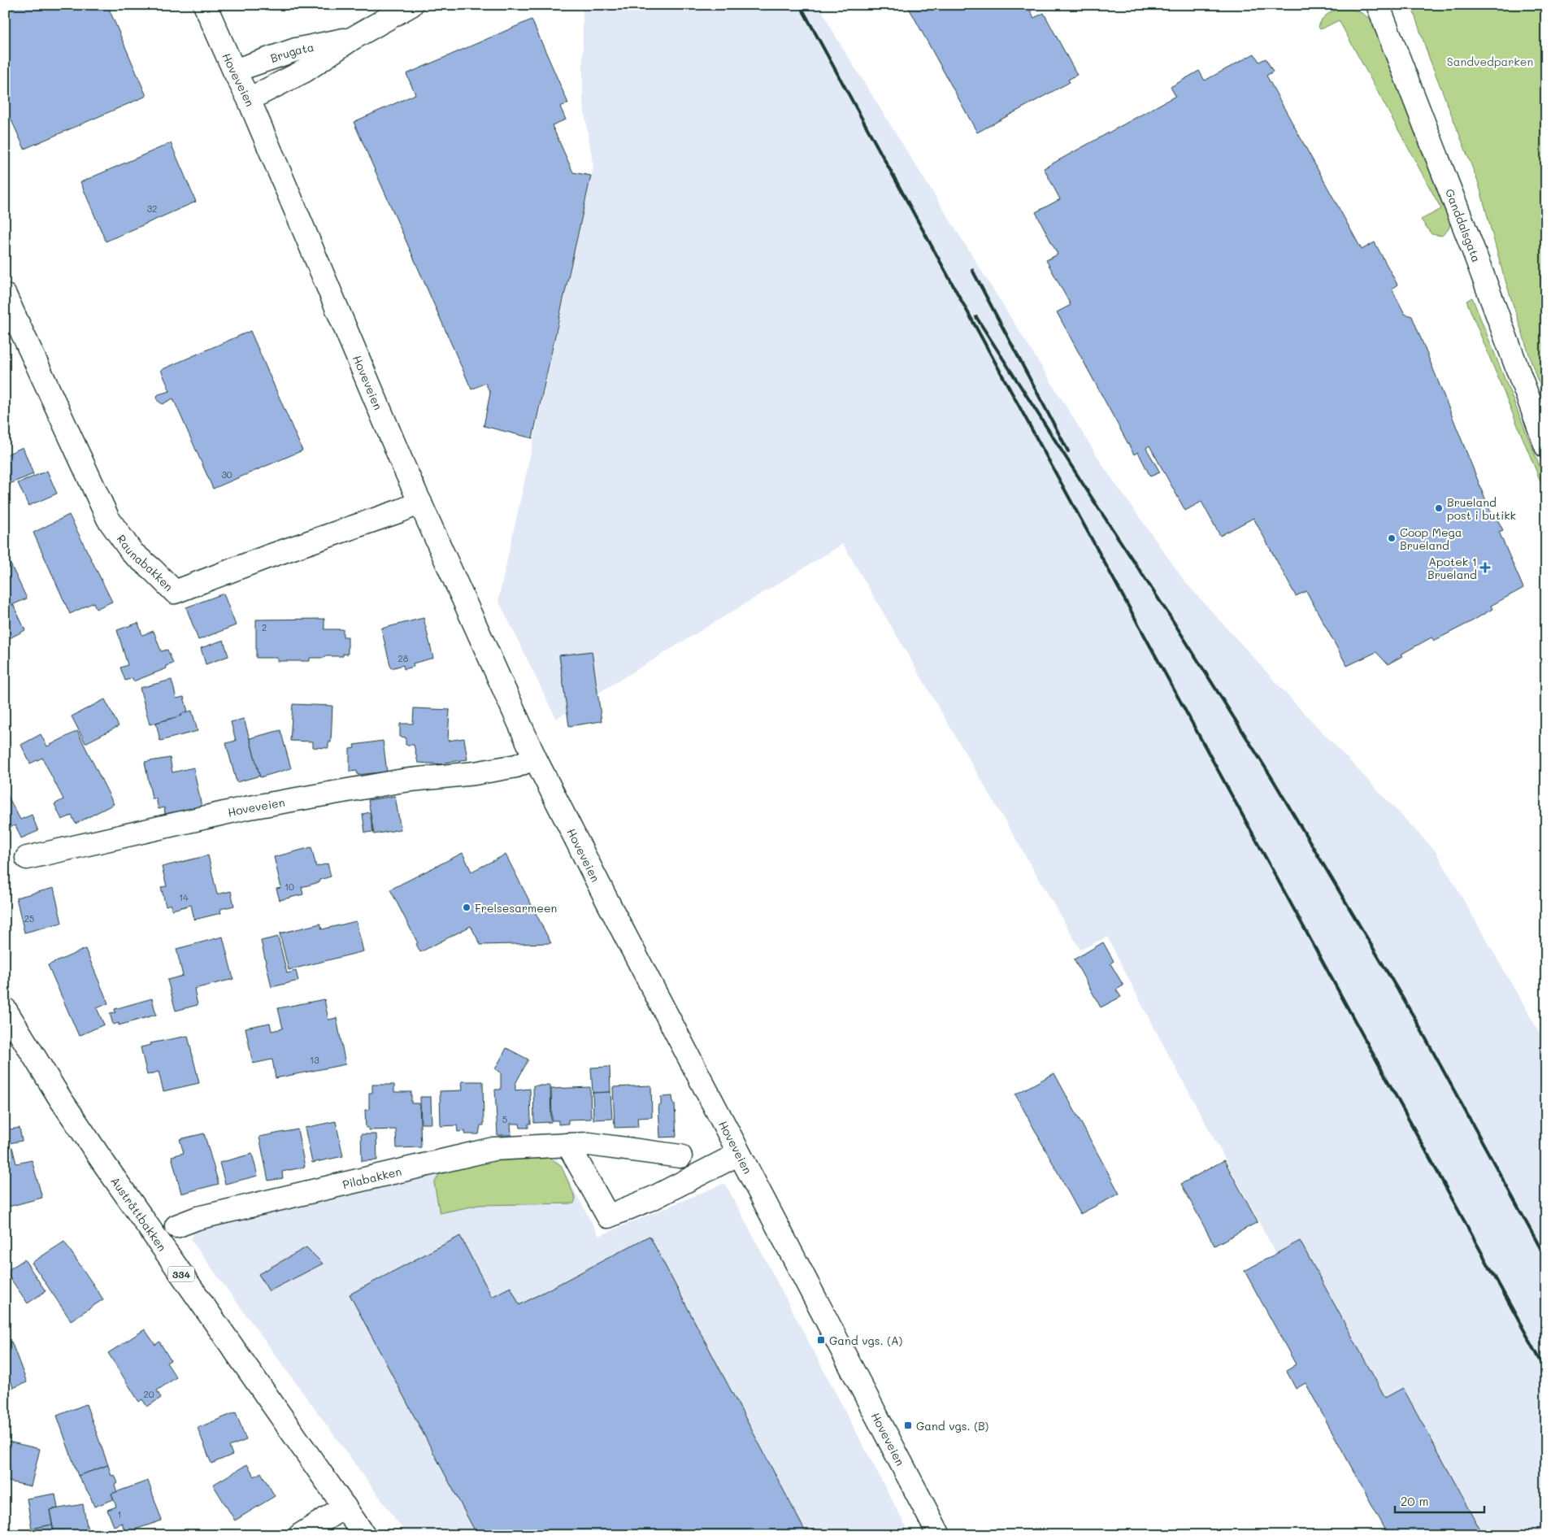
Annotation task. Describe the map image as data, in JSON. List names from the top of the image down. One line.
{"streets":{"street":["Brugata","Hoveveien","Ganddalsgata","Raunabakken","Pilabakken","Austråttbakken","334"]},"crossings":[["Brugata","Hoveveien"],["Hoveveien","Raunabakken"]],"parks":["Sandvedparken"],"places":{"other":["Brueland post i butikk","Coop Mega Brueland","Frelsesarmeen"],"health":["Apotek 1 Brueland"],"transit":["Gand vgs. (A)","Gand vgs. (B)"]},"house_numbers":["32","30","2","28","10","14","25","13","5","20","1"],"scale_bar":"20 m"}
